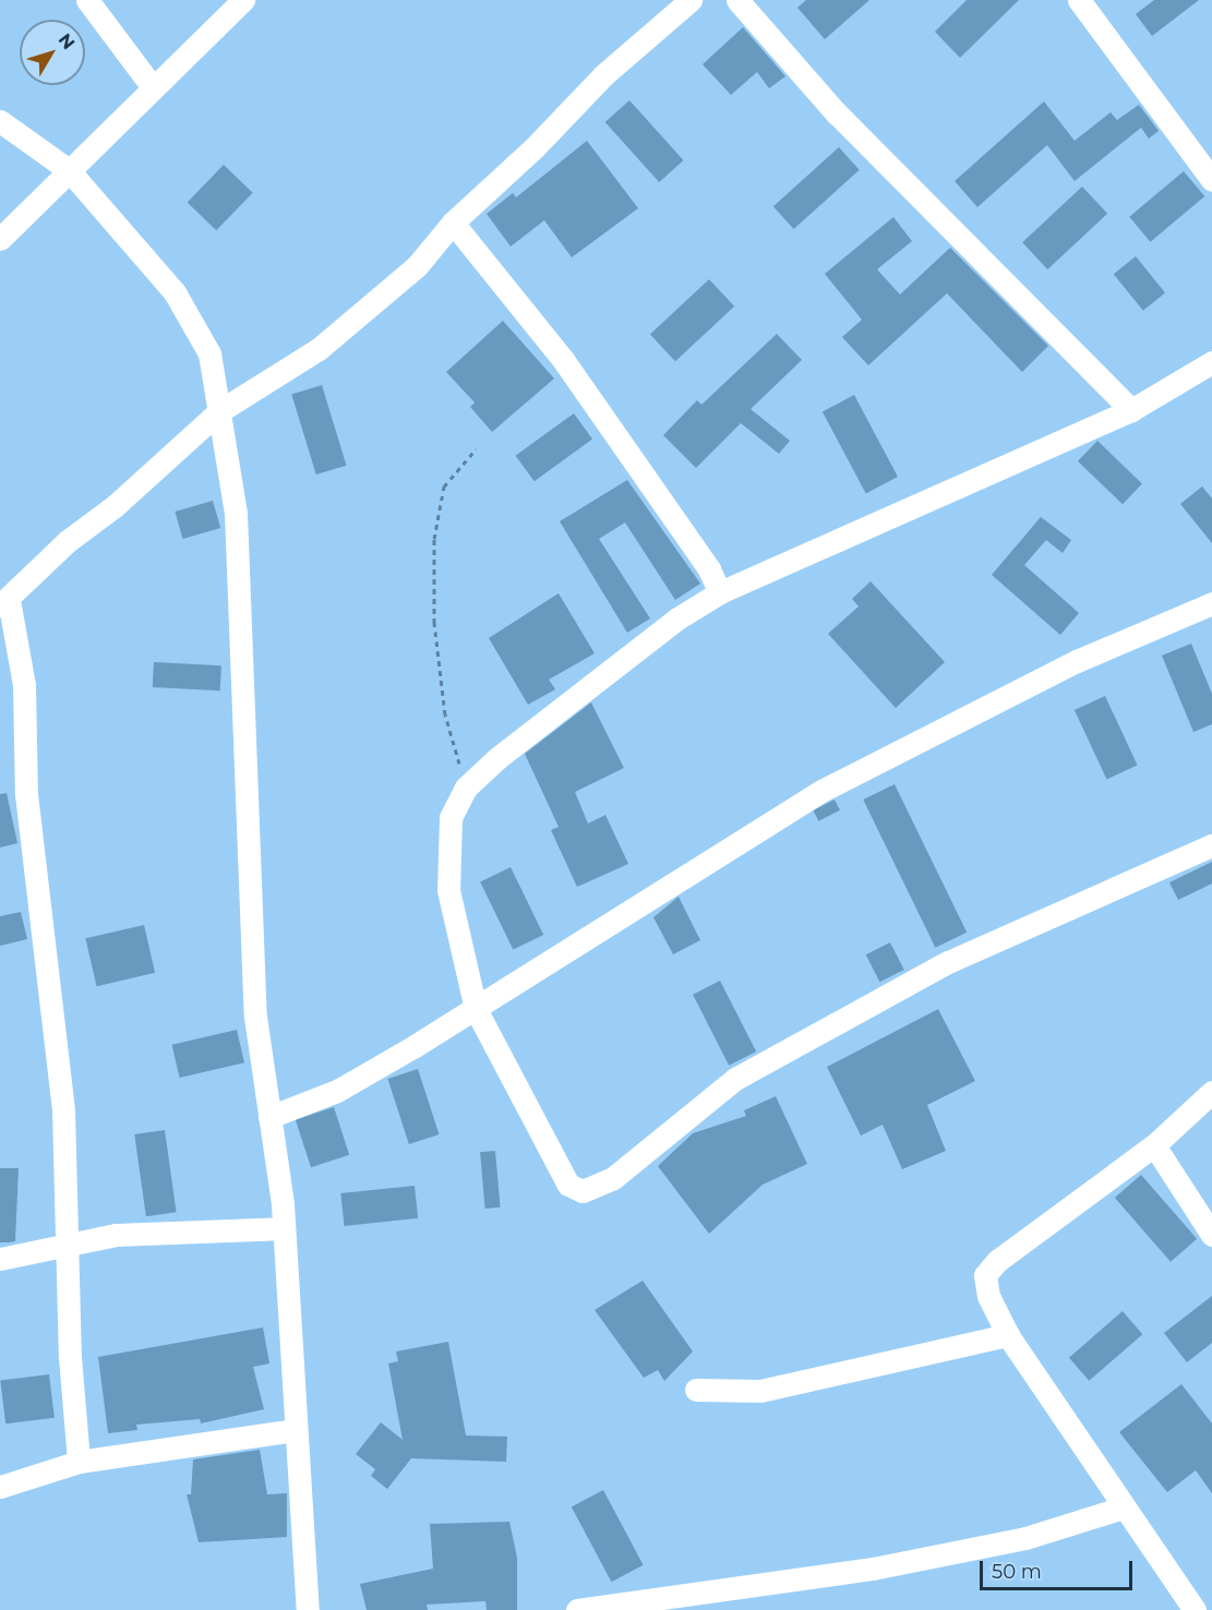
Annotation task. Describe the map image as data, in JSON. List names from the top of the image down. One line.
{"scale_bar":"50 m","north":"top right"}
